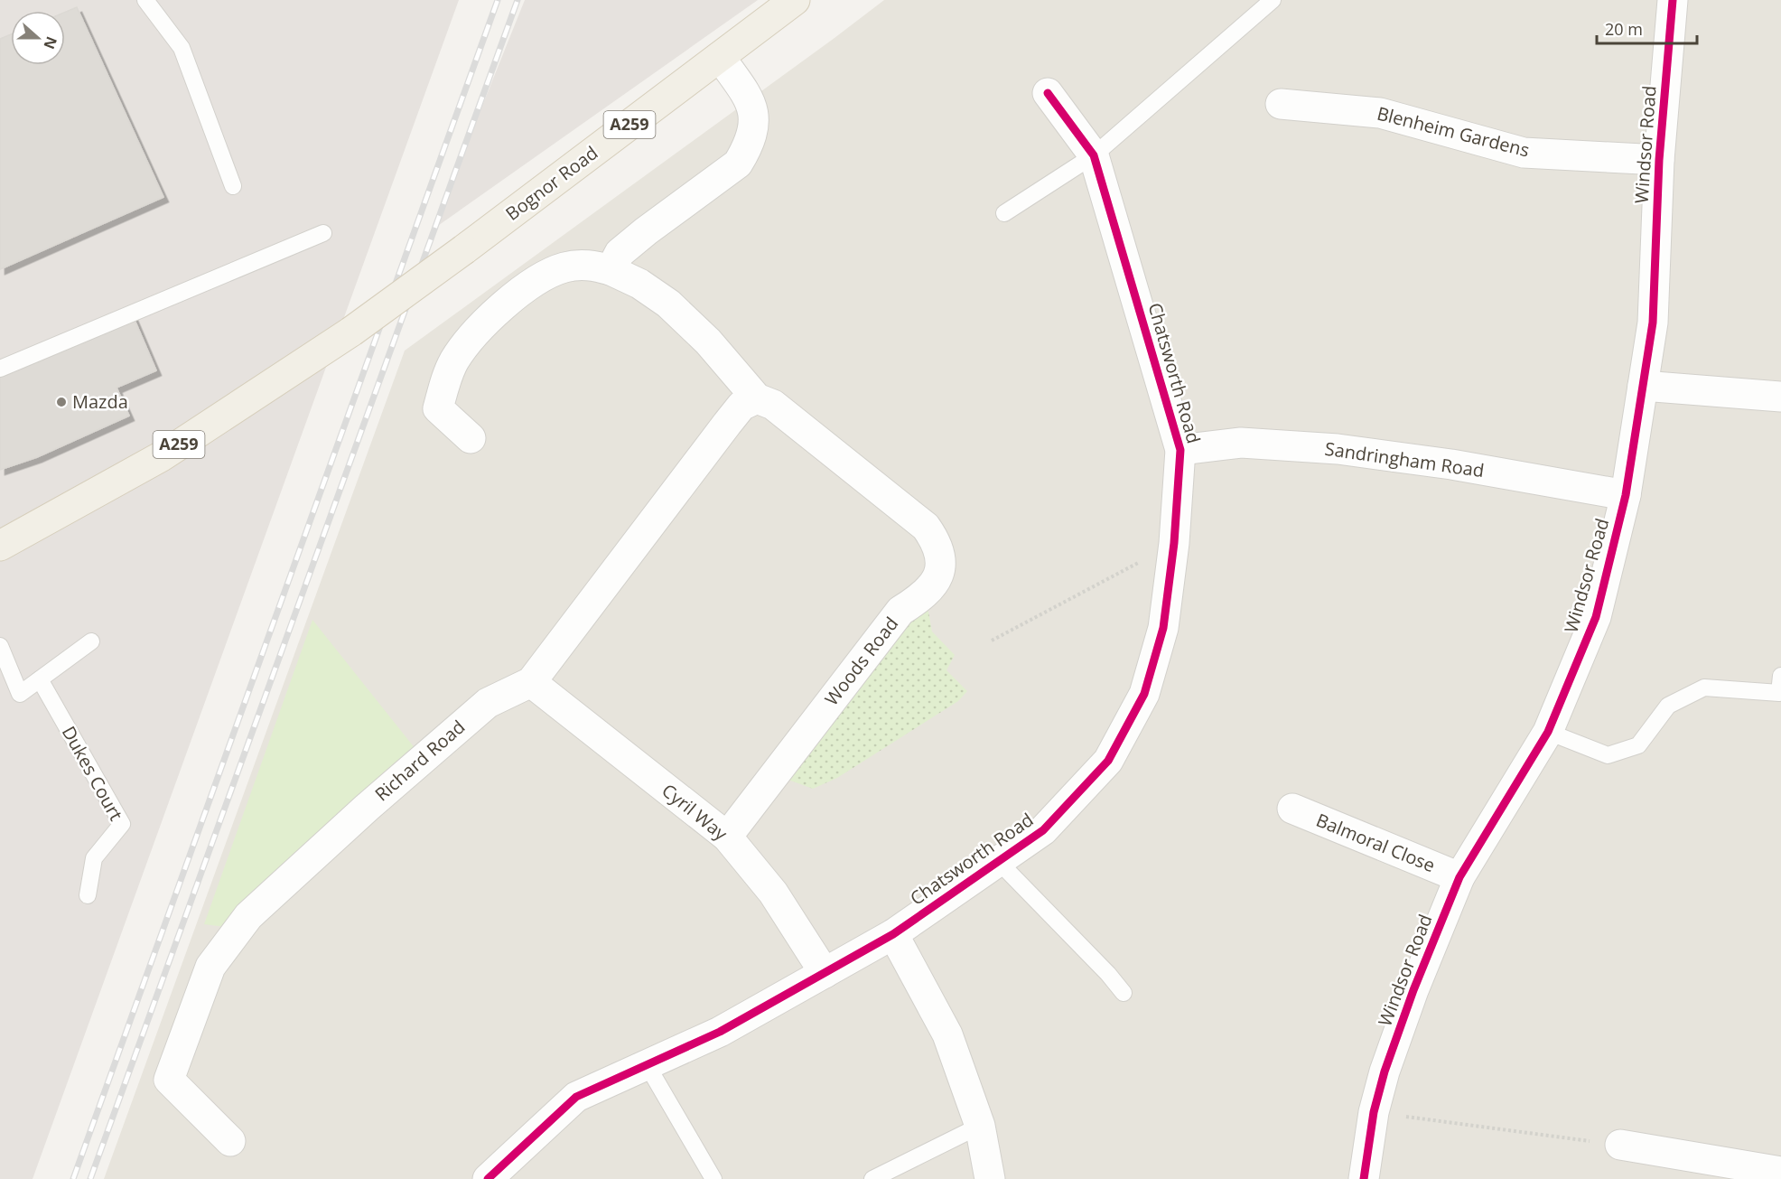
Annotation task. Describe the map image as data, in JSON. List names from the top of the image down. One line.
{"streets":{"main road":["A259","Bognor Road"],"street":["Blenheim Gardens","Windsor Road","Chatsworth Road","Sandringham Road","Woods Road","Richard Road","Cyril Way","Balmoral Close"],"lane":["Dukes Court"]},"crossings":[["Blenheim Gardens","Windsor Road"],["Windsor Road","Sandringham Road"],["Windsor Road","Balmoral Close"],["Chatsworth Road","Sandringham Road"],["Chatsworth Road","Cyril Way"],["Woods Road","Richard Road"],["Woods Road","Cyril Way"],["Richard Road","Cyril Way"]],"places":["Mazda"],"scale_bar":"20 m","north":"right"}
